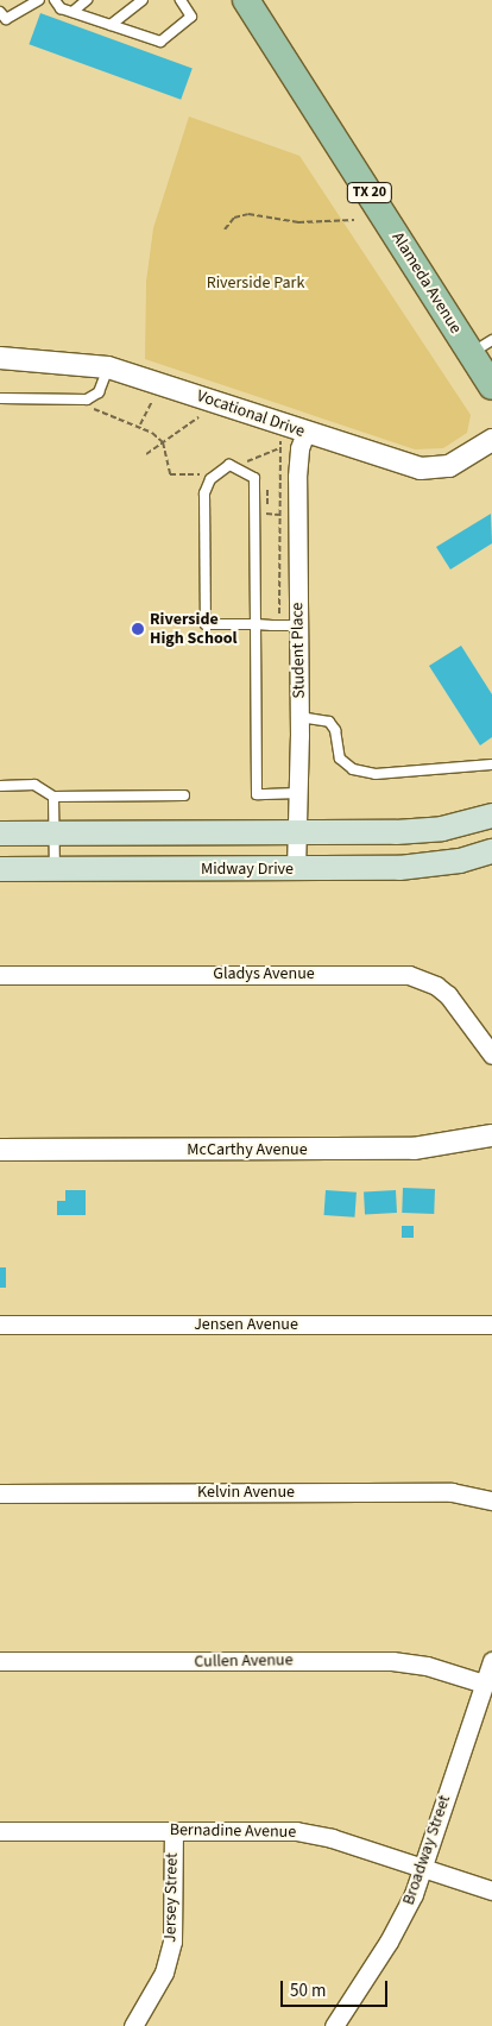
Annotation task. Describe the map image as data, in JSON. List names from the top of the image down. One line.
{"streets":{"main road":["TX 20","Alameda Avenue","Midway Drive"],"street":["Vocational Drive","Student Place","Gladys Avenue","McCarthy Avenue","Jensen Avenue","Kelvin Avenue","Cullen Avenue","Bernadine Avenue","Broadway Street","Jersey Street"]},"crossings":[["Vocational Drive","Student Place"],["Student Place","Midway Drive"],["Cullen Avenue","Broadway Street"],["Bernadine Avenue","Broadway Street"],["Bernadine Avenue","Jersey Street"]],"parks":["Riverside Park"],"places":["Riverside High School"],"scale_bar":"50 m"}
